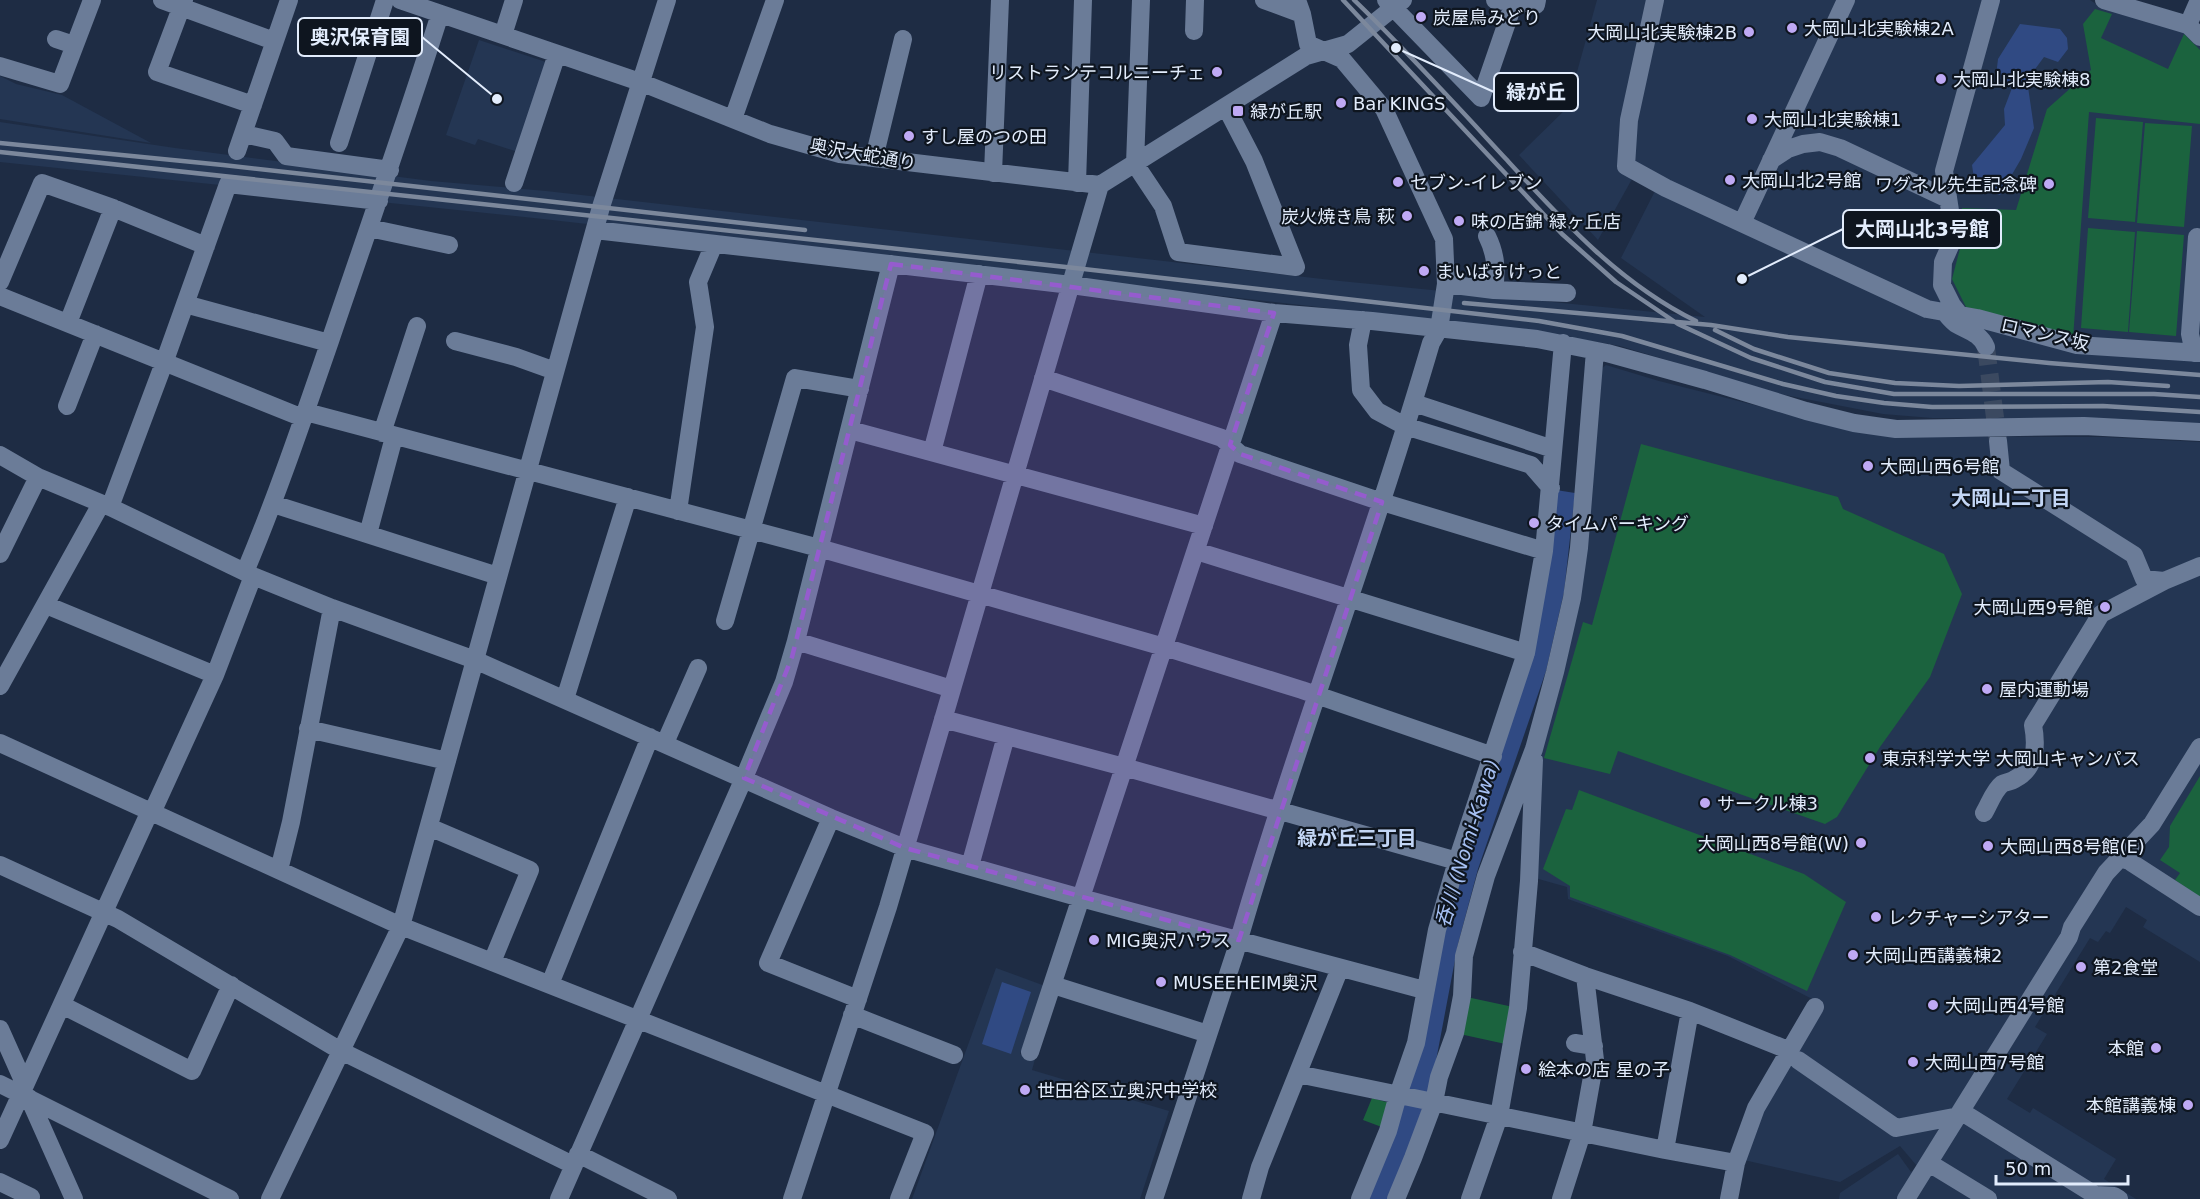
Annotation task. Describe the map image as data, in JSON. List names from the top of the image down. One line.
{"streets":{"street":["奥沢大蛇通り","ロマンス坂"]},"districts":["大岡山二丁目","緑が丘三丁目"],"water":["呑川 (Nomi-Kawa)"],"places":{"other":["炭屋鳥みどり","大岡山北実験棟2A","大岡山北実験棟2B","緑が丘","リストランテコルニーチェ","大岡山北実験棟8","奥沢保育園","Bar KINGS","大岡山北実験棟1","すし屋のつの田","大岡山北2号館","セブン-イレブン","ワグネル先生記念碑","炭火焼き鳥 萩","味の店錦 緑ヶ丘店","まいばすけっと","大岡山北3号館","大岡山西6号館","タイムパーキング","大岡山西9号館","屋内運動場","東京科学大学 大岡山キャンパス","サークル棟3","大岡山西8号館(W)","大岡山西8号館(E)","レクチャーシアター","MIG奥沢ハウス","大岡山西講義棟2","第2食堂","MUSEEHEIM奥沢","大岡山西4号館","本館","大岡山西7号館","絵本の店 星の子","世田谷区立奥沢中学校","本館講義棟"],"transit":["緑が丘駅"]},"scale_bar":"50 m"}
